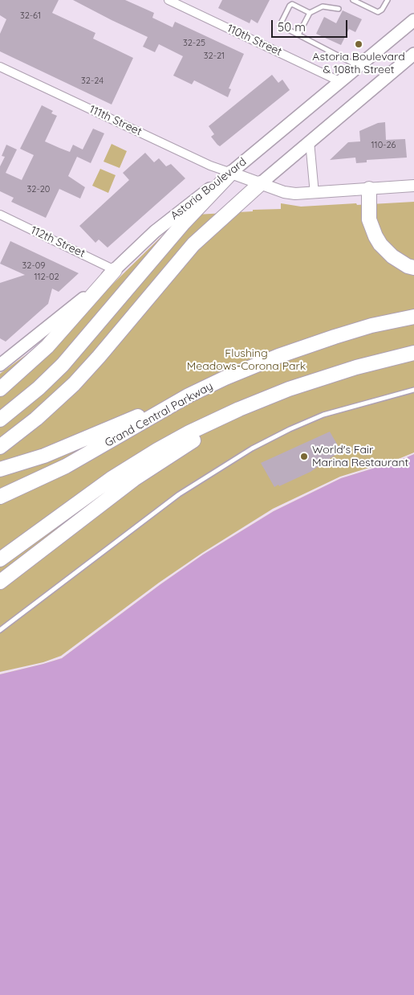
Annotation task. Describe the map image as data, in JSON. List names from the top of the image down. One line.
{"streets":{"highway":["Grand Central Parkway"],"main road":["Astoria Boulevard"],"street":["110th Street","111th Street","112th Street"]},"crossings":[["110th Street","Astoria Boulevard"],["111th Street","Astoria Boulevard"],["Astoria Boulevard","112th Street"]],"parks":["Flushing Meadows-Corona Park"],"places":["Astoria Boulevard & 108th Street","World's Fair Marina Restaurant"],"house_numbers":["32-61","32-25","32-21","32-24","110-26","32-20","32-09","112-02"],"scale_bar":"50 m"}
